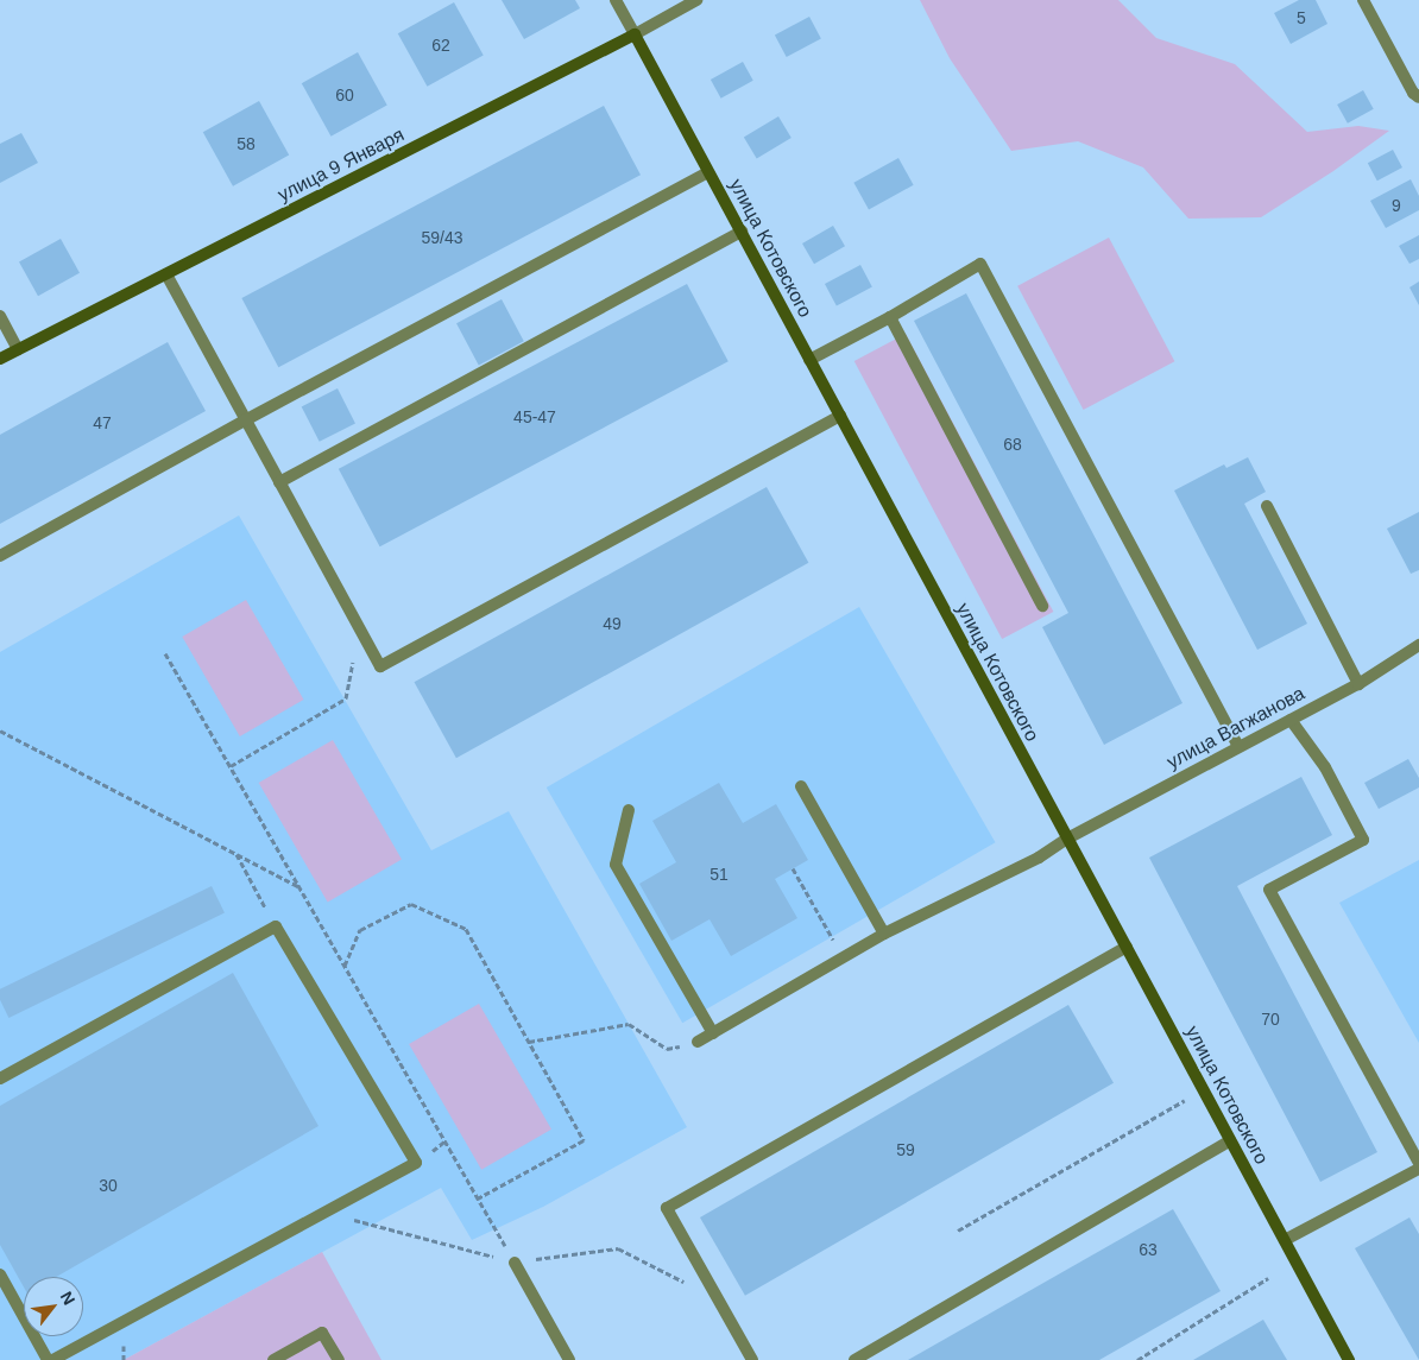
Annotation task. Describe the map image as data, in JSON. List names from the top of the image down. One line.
{"streets":{"street":["улица 9 Января","улица Котовского","улица Вагжанова"]},"crossings":[["улица 9 Января","улица Котовского"],["улица Котовского","улица Вагжанова"]],"house_numbers":["5","62","60","58","9","59/43","45-47","47","68","49","51","70","59","30","63"],"north":"top right"}
